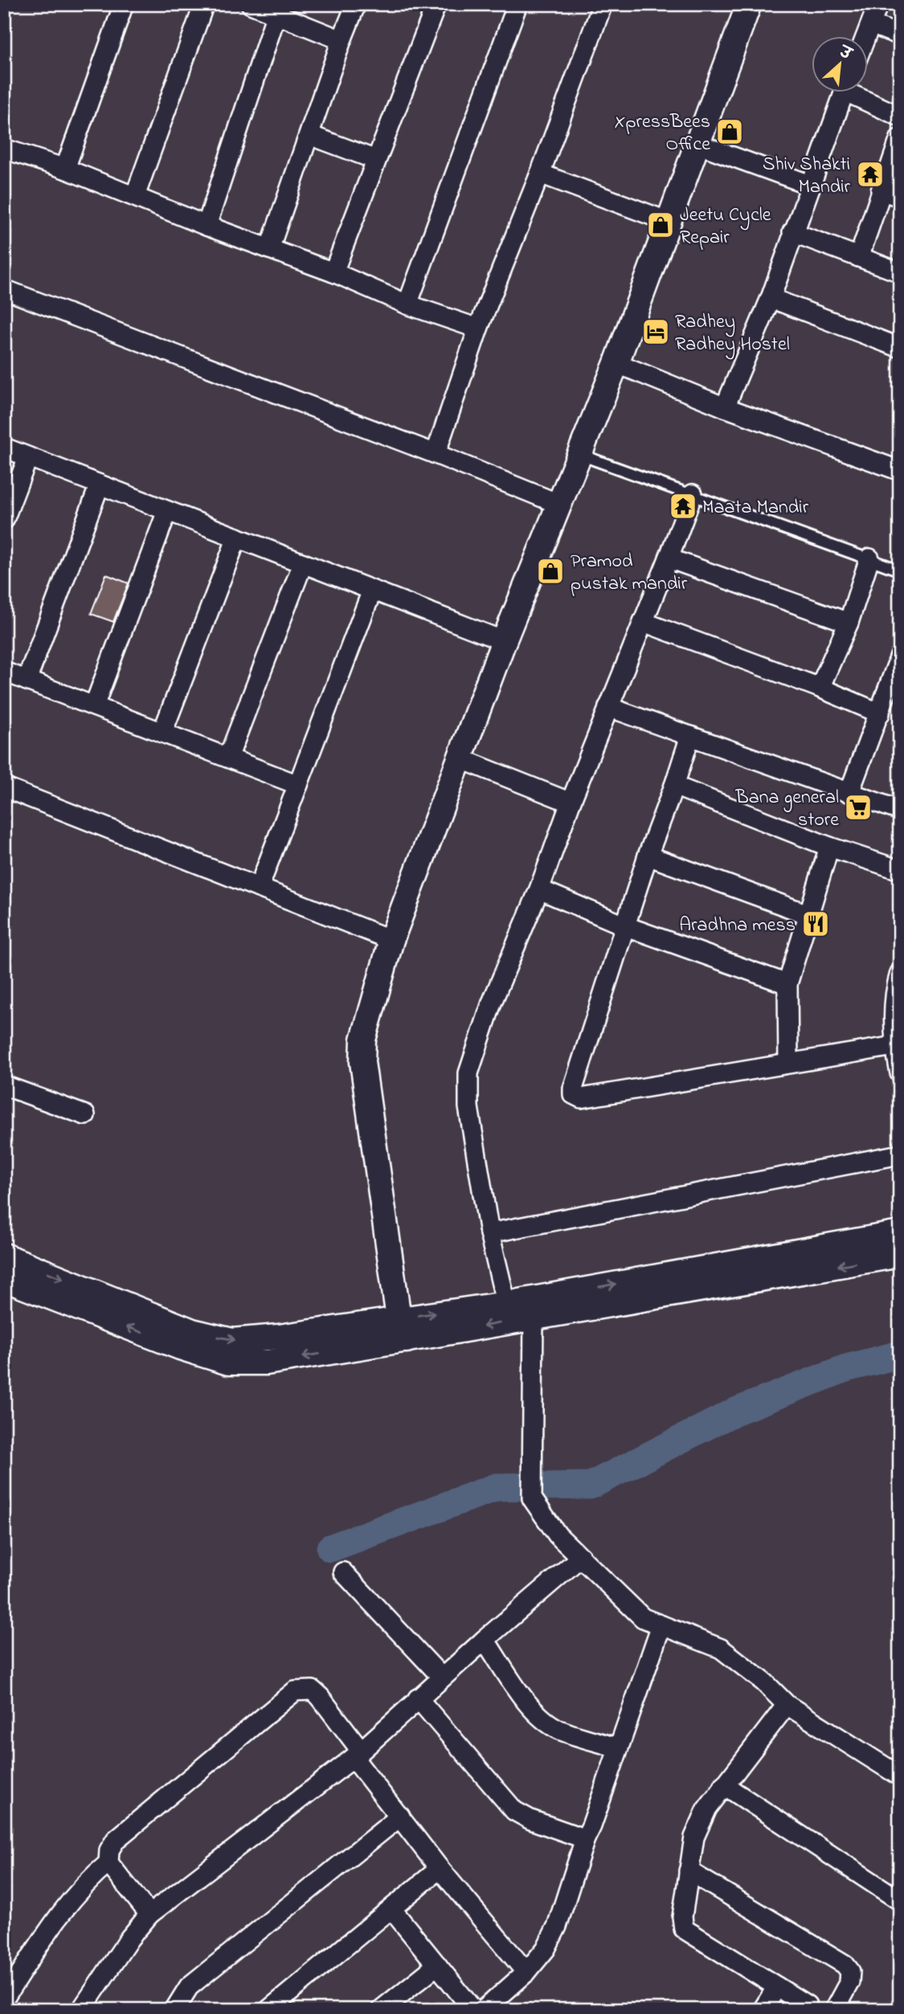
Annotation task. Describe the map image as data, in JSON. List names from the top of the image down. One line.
{"places":{"shop":["XpressBees Office","Jeetu Cycle Repair","Pramod pustak mandir"],"temple":["Shiv Shakti Mandir","Maata Mandir"],"hotel":["Radhey Radhey Hostel"],"supermarket":["Bana general store"],"restaurant":["Aradhna mess"]},"north":"top right"}
